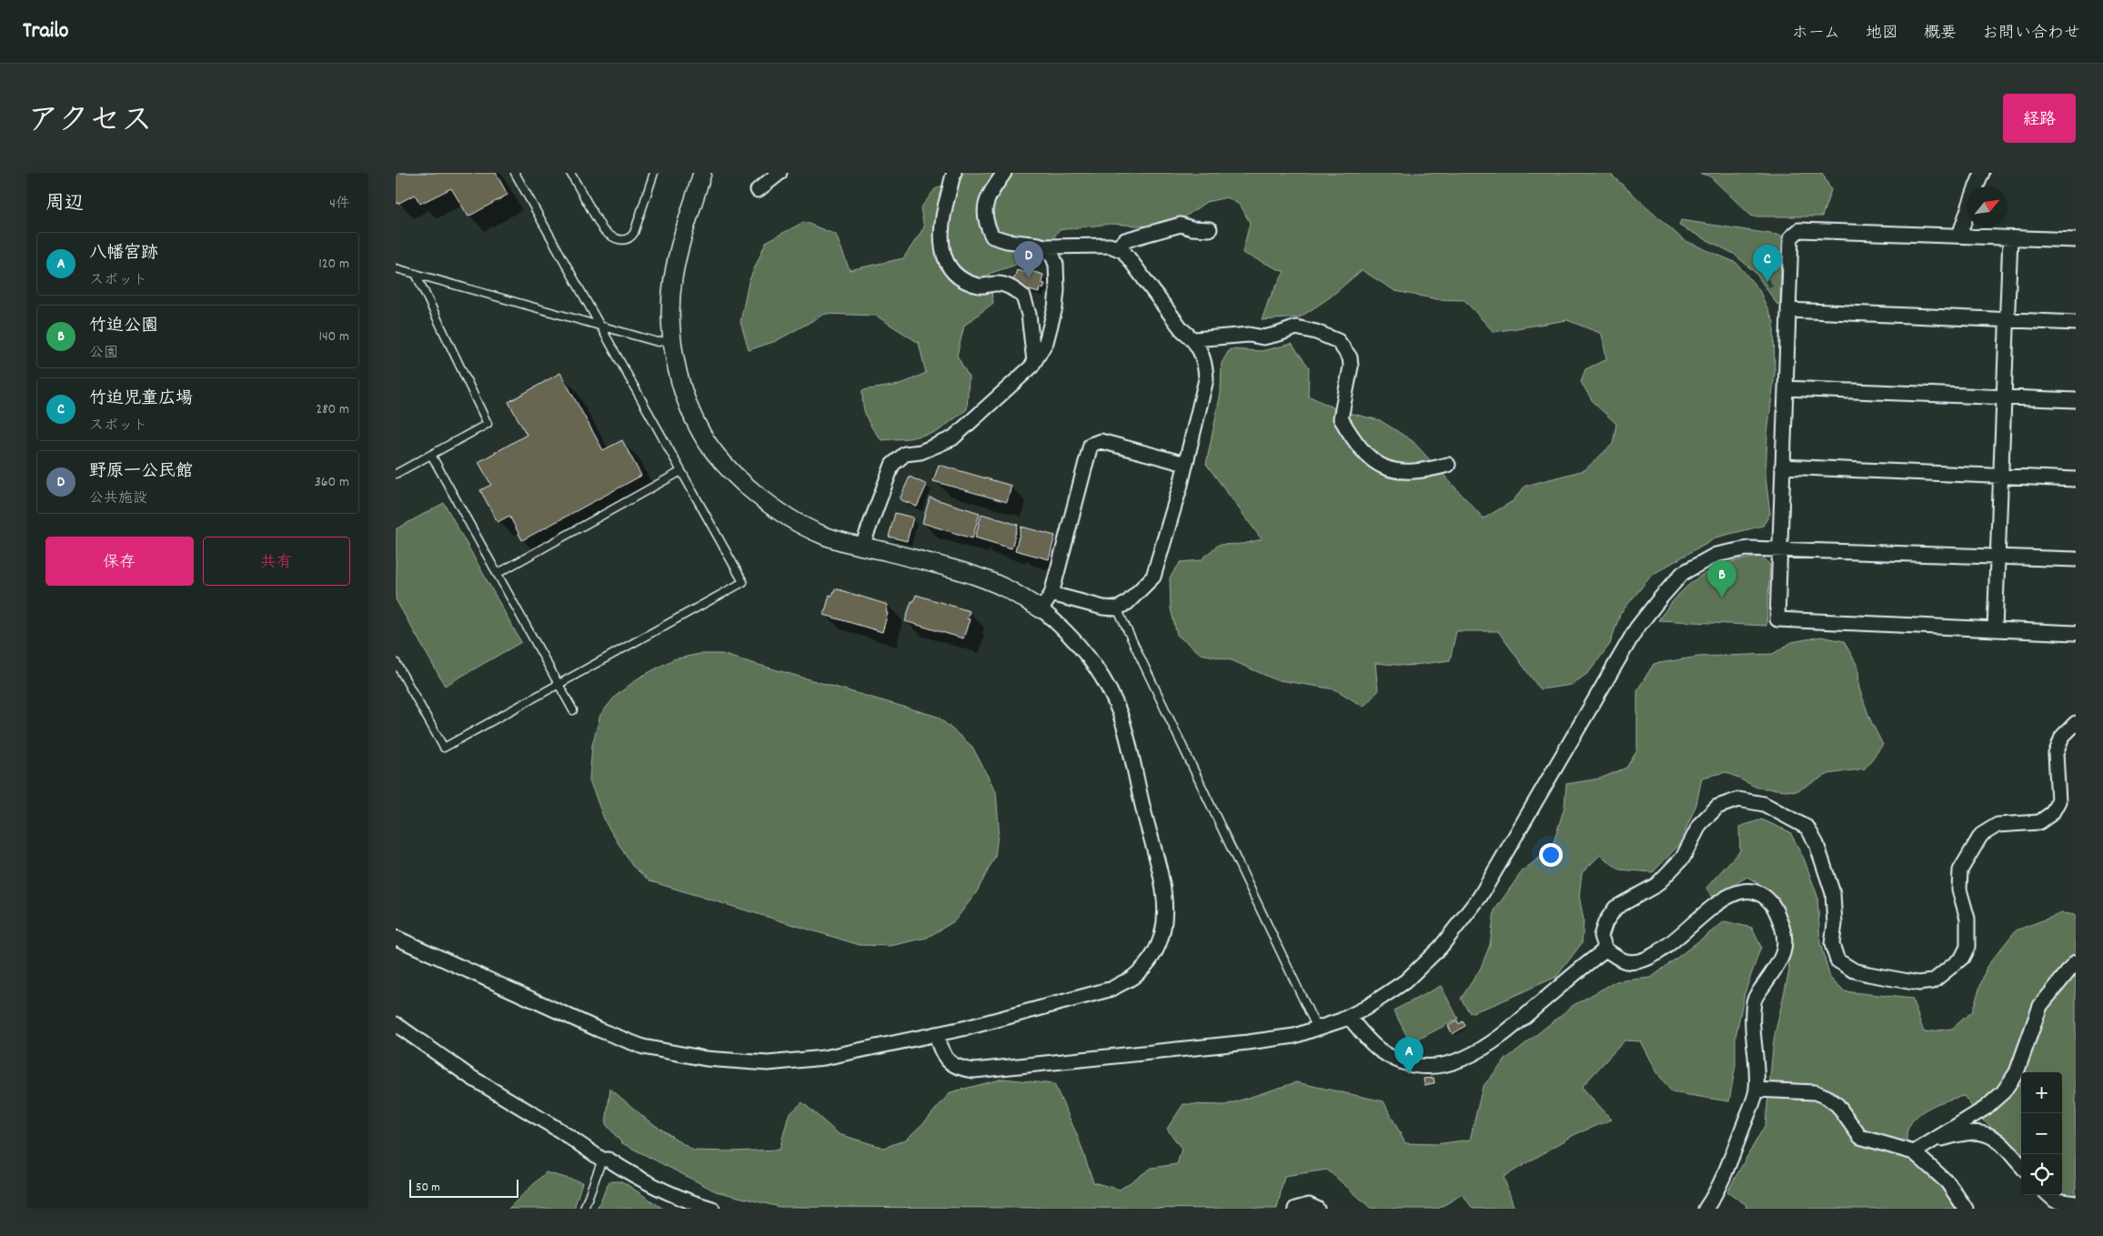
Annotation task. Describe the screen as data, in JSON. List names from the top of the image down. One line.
{"scale_bar":"50 m","north":"top right","page":{"header":"Trailo","nav":["ホーム","地図","概要","お問い合わせ"],"title":"アクセス","buttons":["経路",["保存","共有"]],"heading":["周辺","4件"],"list":[{"mark":"A","name":"八幡宮跡","note":"スポット","value":"120 m"},{"mark":"B","name":"竹迫公園","note":"公園","value":"140 m"},{"mark":"C","name":"竹迫児童広場","note":"スポット","value":"280 m"},{"mark":"D","name":"野原一公民館","note":"公共施設","value":"360 m"}],"pins":["D","C","B","A"],"map_buttons":["+","−"],"scale":"50 m"}}
